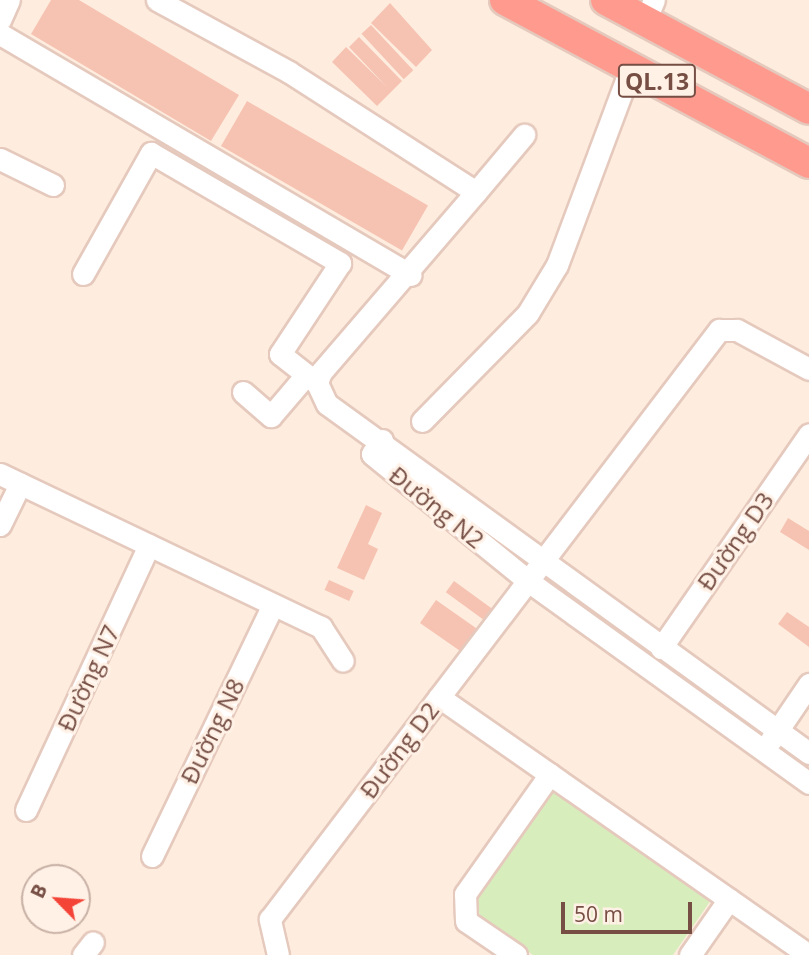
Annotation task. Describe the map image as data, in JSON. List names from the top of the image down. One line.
{"streets":{"highway":["QL.13"],"street":["Đường N2","Đường D3","Đường N7","Đường N8","Đường D2"]},"crossings":[["Đường N2","Đường D3"],["Đường N2","Đường D2"]],"scale_bar":"50 m","north":"top left"}
